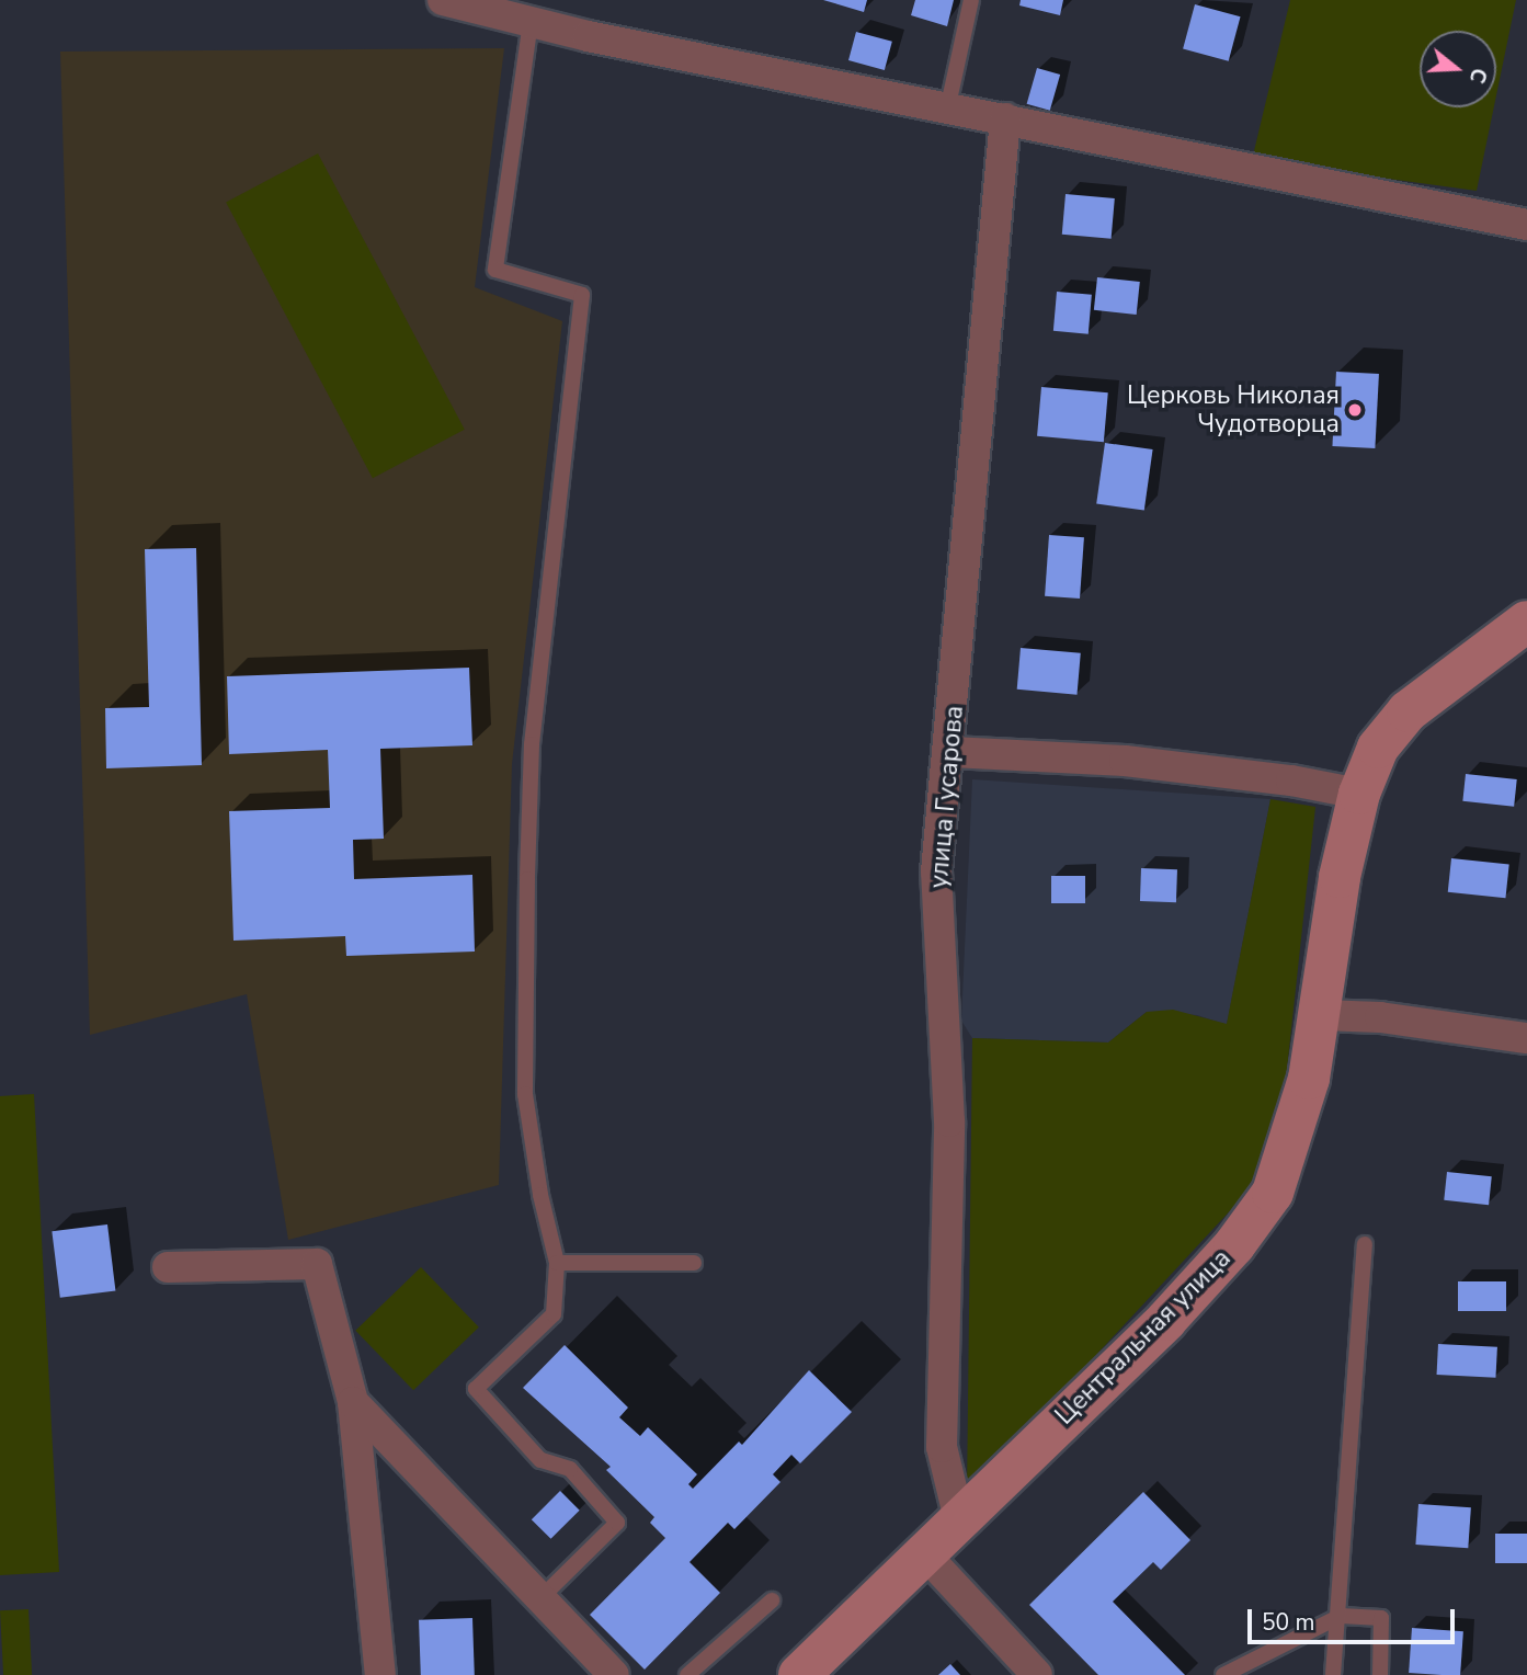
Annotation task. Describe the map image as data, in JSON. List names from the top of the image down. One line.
{"streets":{"main road":["Центральная улица"],"street":["улица Гусарова"]},"crossings":[["улица Гусарова","Центральная улица"]],"places":["Церковь Николая Чудотворца"],"scale_bar":"50 m","north":"right"}
